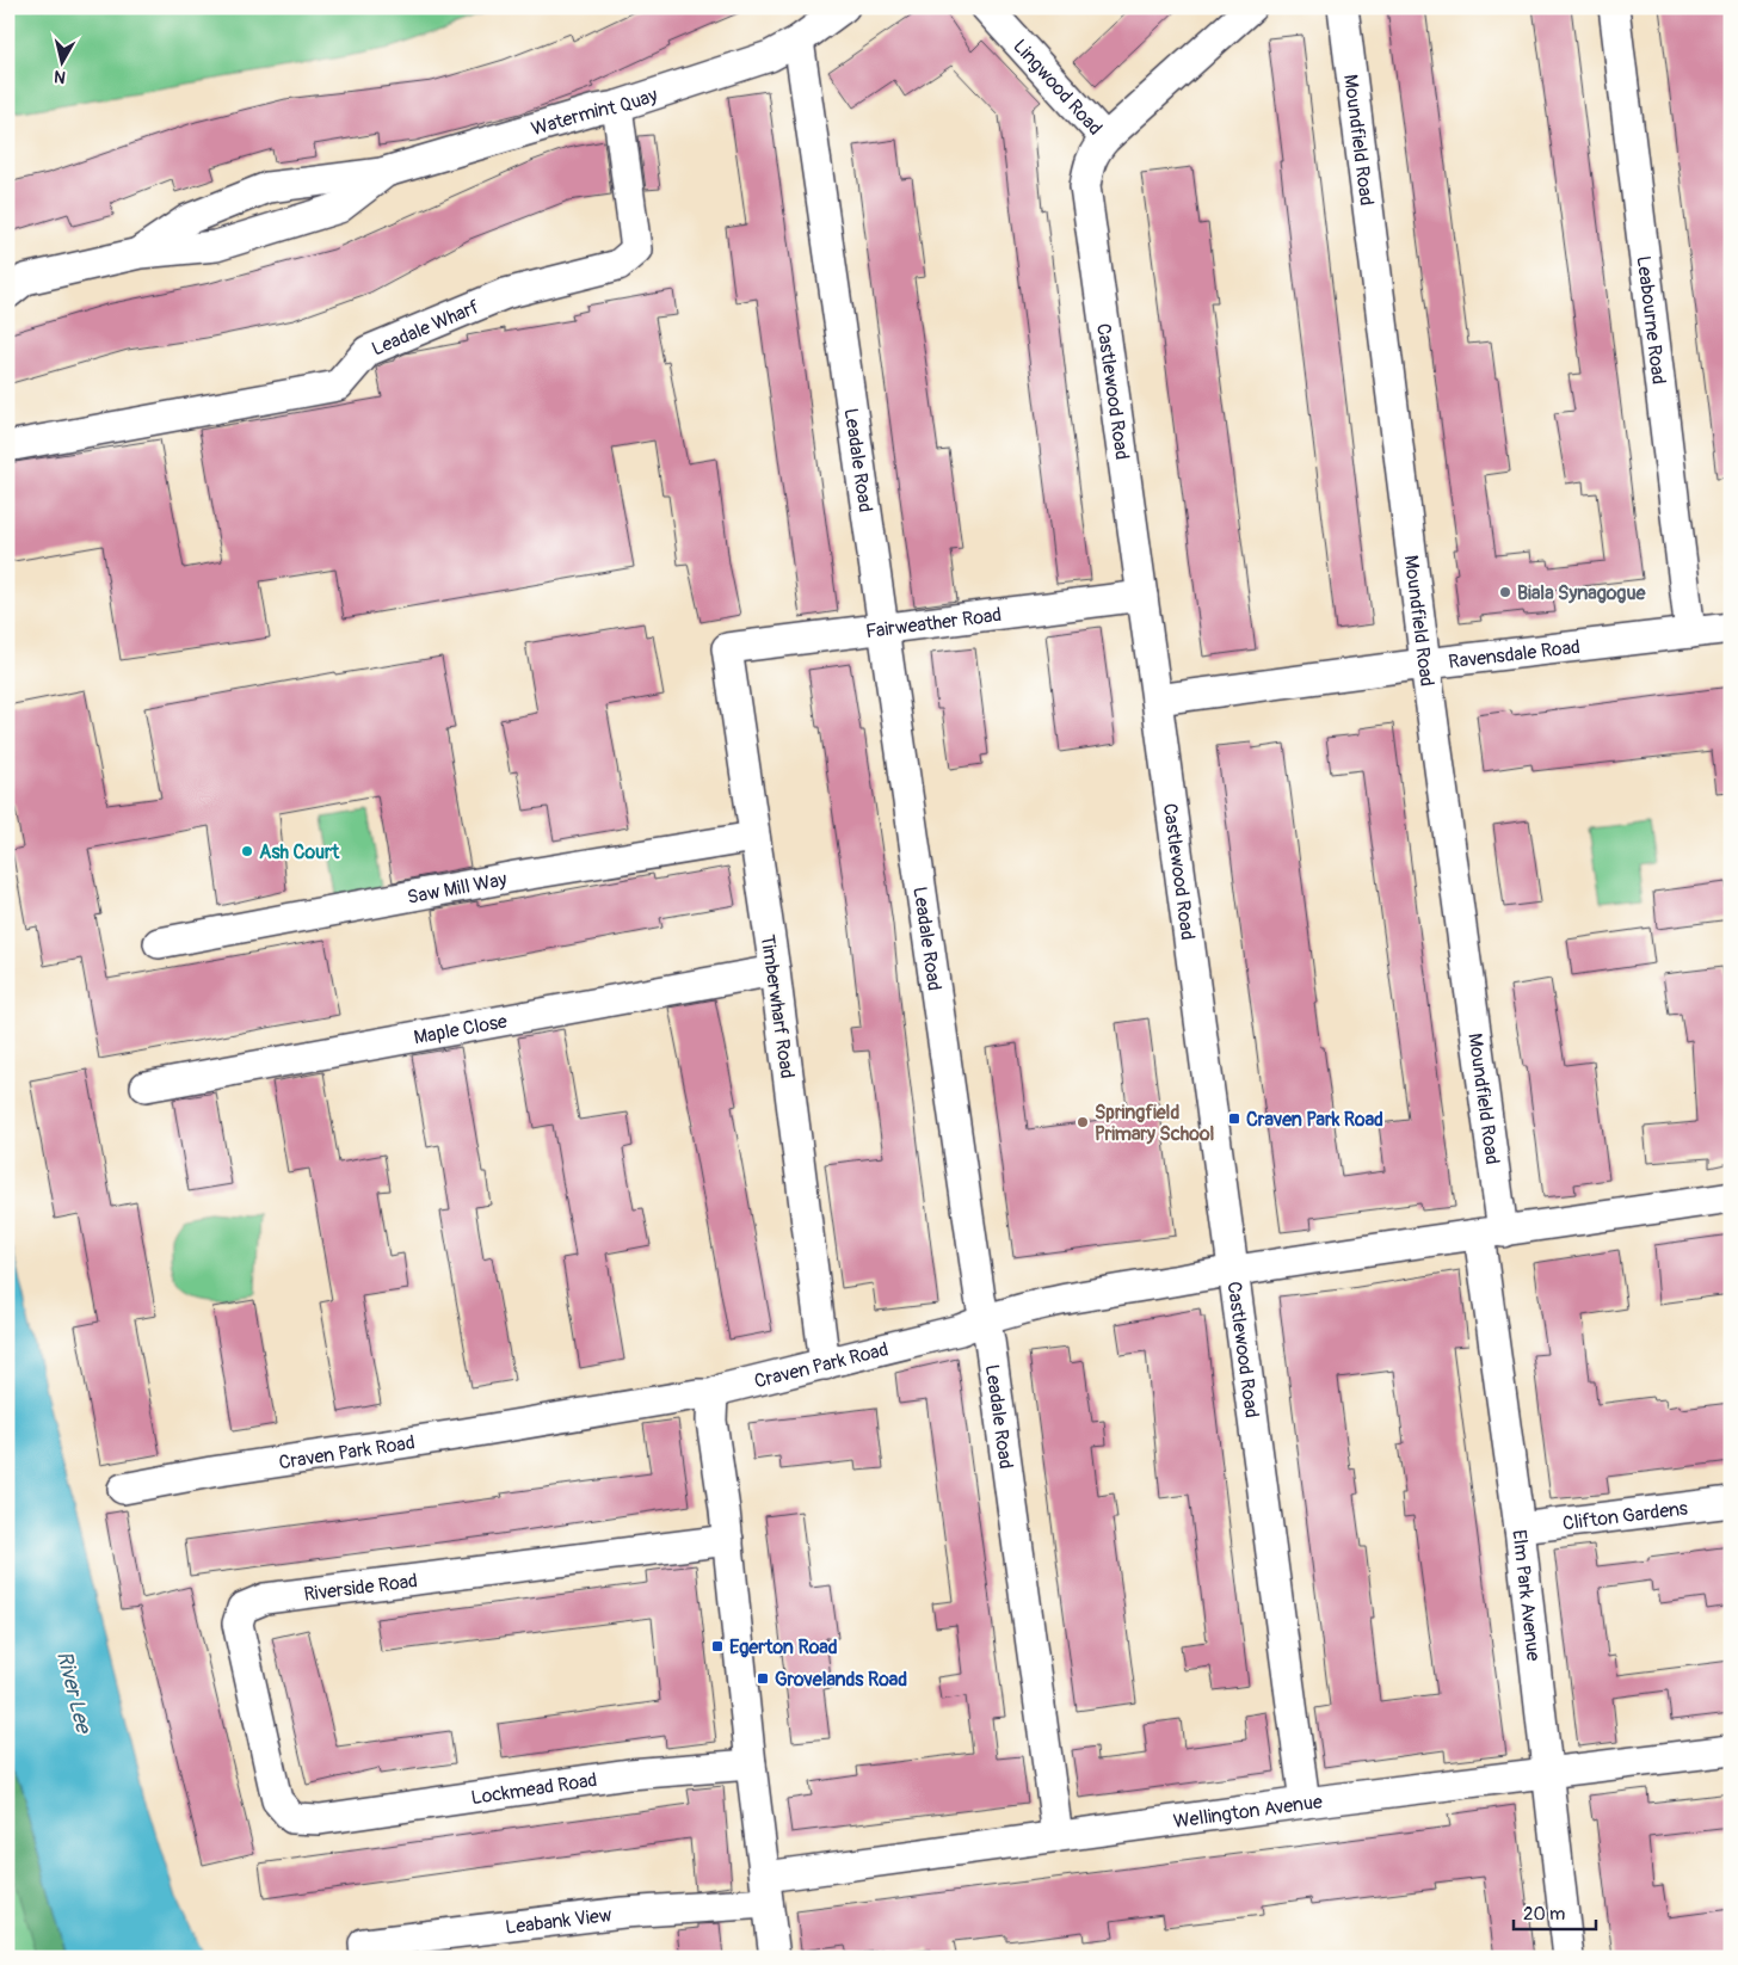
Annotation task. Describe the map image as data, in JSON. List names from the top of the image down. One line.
{"streets":{"street":["Lingwood Road","Watermint Quay","Moundfield Road","Leabourne Road","Leadale Wharf","Castlewood Road","Leadale Road","Fairweather Road","Ravensdale Road","Saw Mill Way","Timberwharf Road","Maple Close","Craven Park Road","Clifton Gardens","Riverside Road","Elm Park Avenue","Lockmead Road","Wellington Avenue","Leabank View"]},"crossings":[["Lingwood Road","Castlewood Road"],["Watermint Quay","Leadale Wharf"],["Watermint Quay","Leadale Road"],["Moundfield Road","Ravensdale Road"],["Moundfield Road","Craven Park Road"],["Moundfield Road","Elm Park Avenue"],["Leabourne Road","Ravensdale Road"],["Castlewood Road","Fairweather Road"],["Castlewood Road","Ravensdale Road"],["Castlewood Road","Craven Park Road"],["Castlewood Road","Wellington Avenue"],["Leadale Road","Fairweather Road"],["Leadale Road","Craven Park Road"],["Leadale Road","Wellington Avenue"],["Fairweather Road","Timberwharf Road"],["Saw Mill Way","Timberwharf Road"],["Timberwharf Road","Maple Close"],["Timberwharf Road","Craven Park Road"],["Craven Park Road","Elm Park Avenue"],["Clifton Gardens","Elm Park Avenue"],["Riverside Road","Lockmead Road"],["Elm Park Avenue","Wellington Avenue"],["Wellington Avenue","Leabank View"]],"water":["River Lee"],"places":{"other":["Biala Synagogue","Ash Court","Springfield Primary School"],"transit":["Craven Park Road","Egerton Road","Grovelands Road"]},"scale_bar":"20 m","north":"bottom"}
